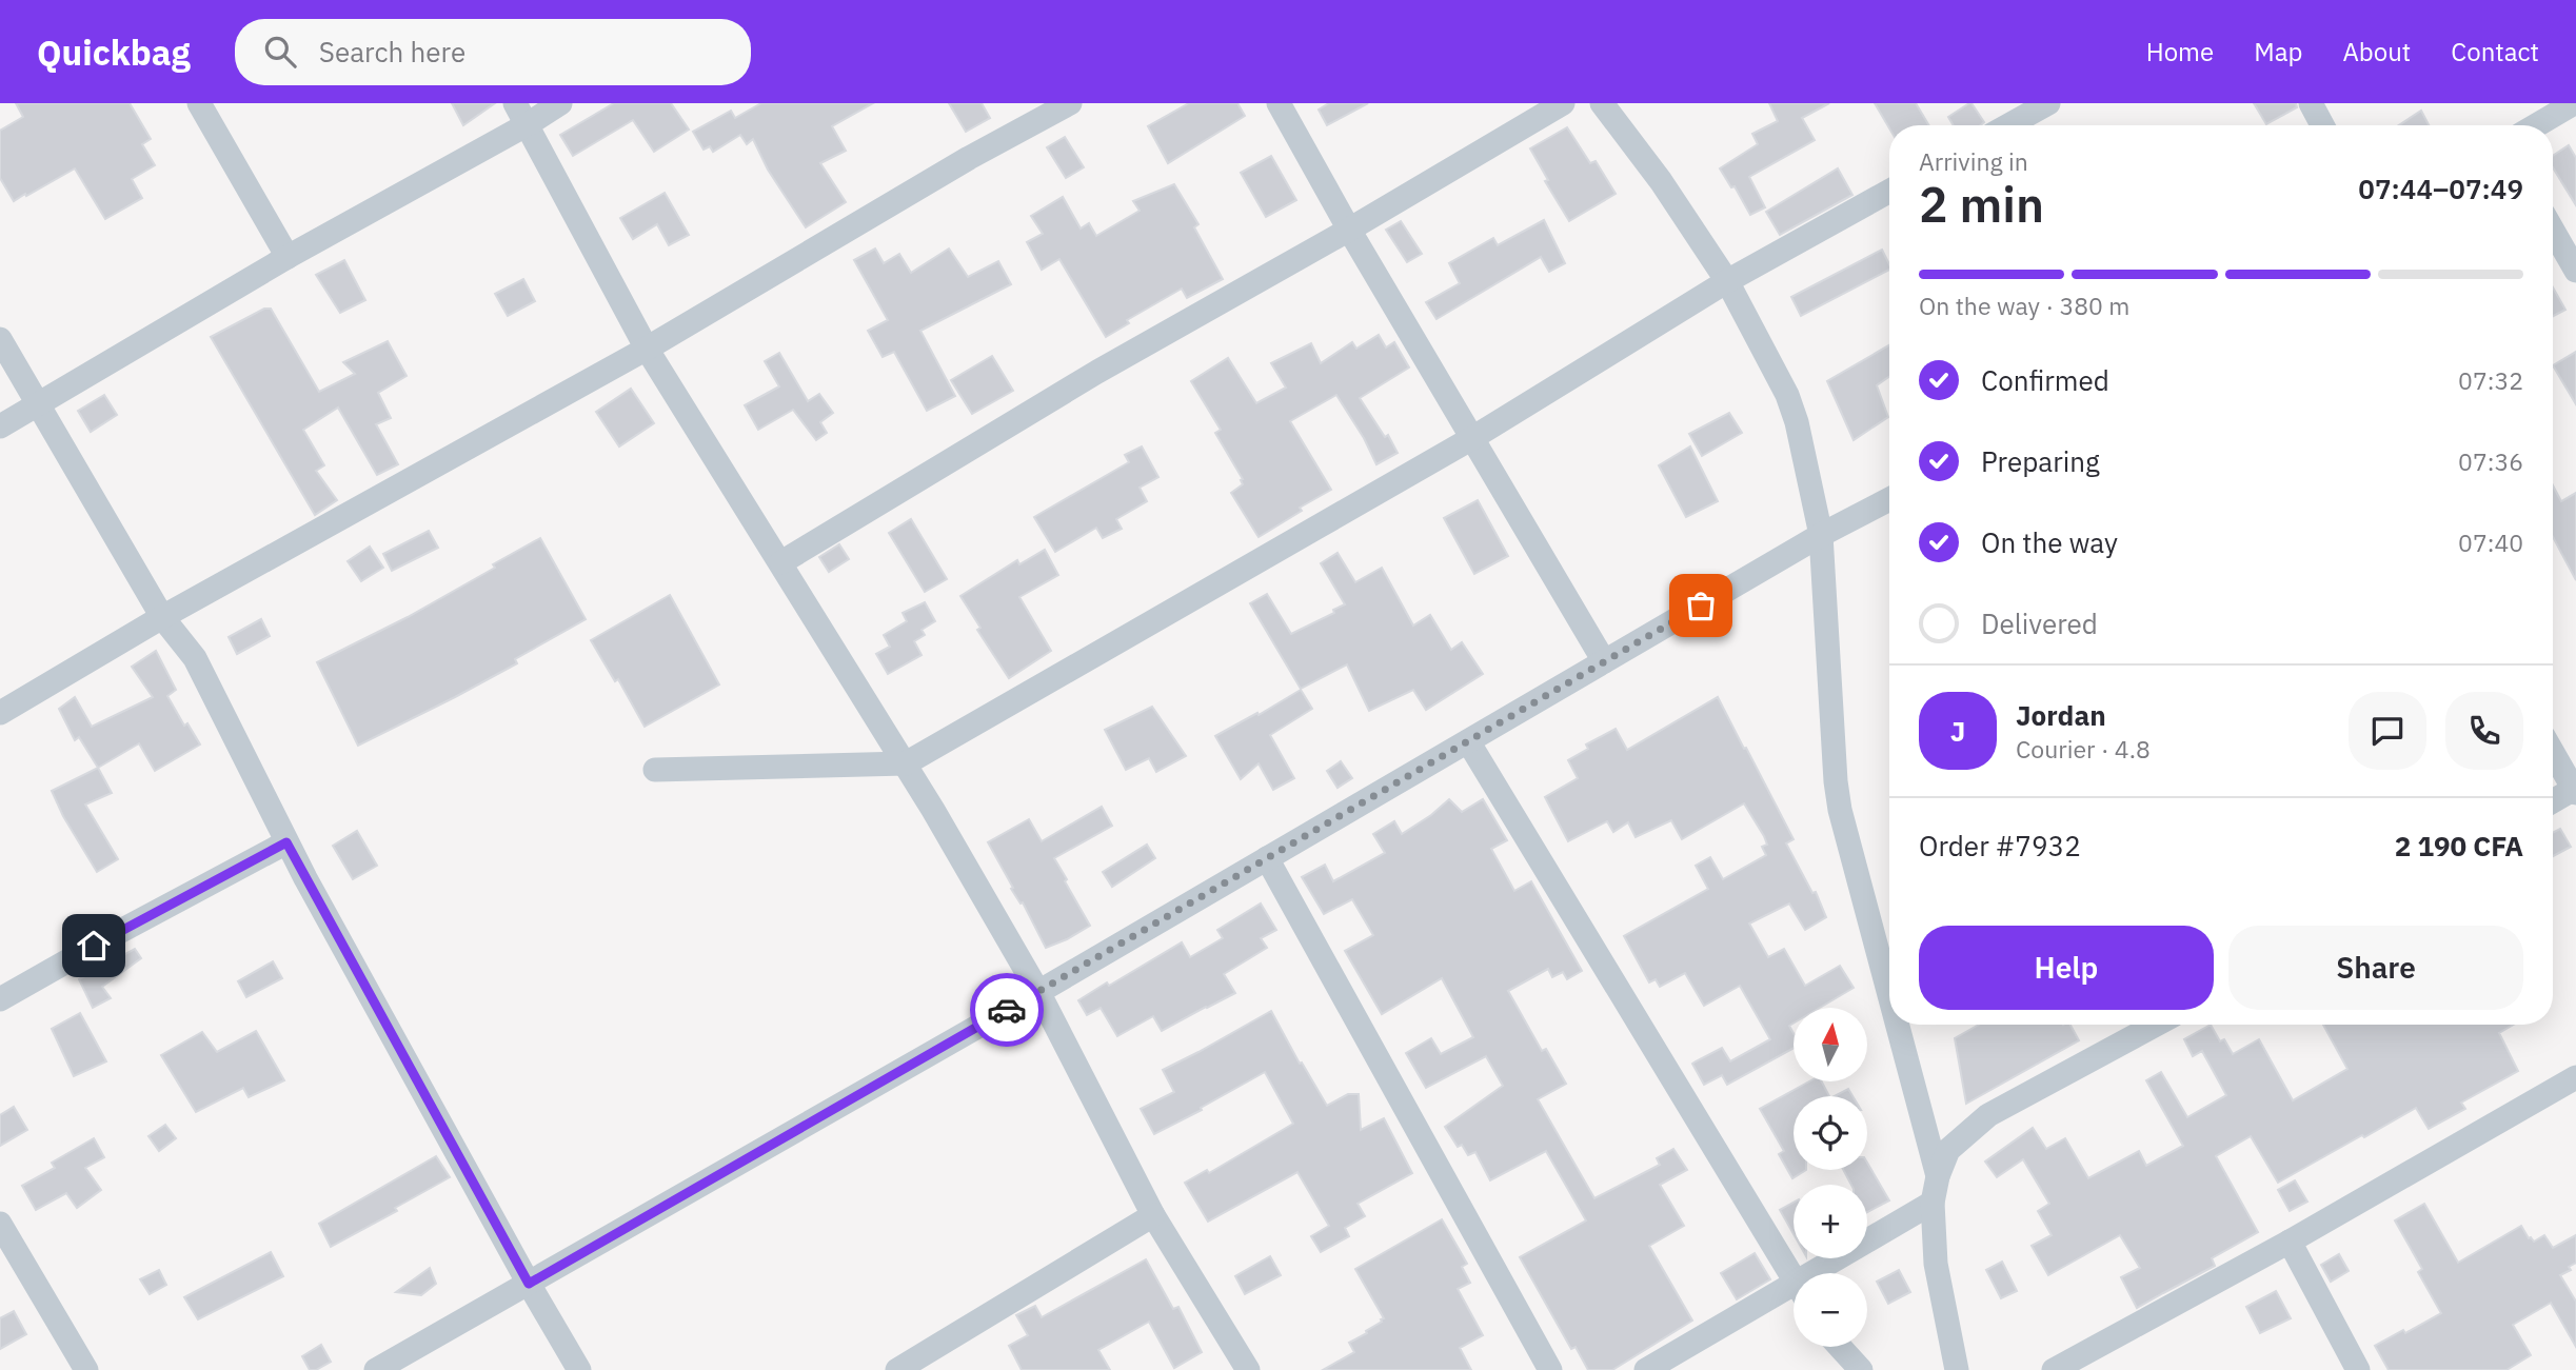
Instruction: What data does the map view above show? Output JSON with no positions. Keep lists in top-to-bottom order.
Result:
{
  "north": "top",
  "page": {
    "header": "Quickbag",
    "search": "Search here",
    "nav": [
      "Home",
      "Map",
      "About",
      "Contact"
    ],
    "heading": ["2 min", "Arriving in", "07:44–07:49"],
    "panel": [
      "Jordan",
      "Courier · 4.8",
      "Order #7932",
      "2 190 CFA"
    ],
    "bar": "On the way · 380 m",
    "list": [
      ["Confirmed", "07:32"],
      ["Preparing", "07:36"],
      ["On the way", "07:40"],
      "Delivered"
    ],
    "round": "J",
    "buttons": ["Help", "Share"],
    "map_buttons": ["+", "−"]
  }
}
